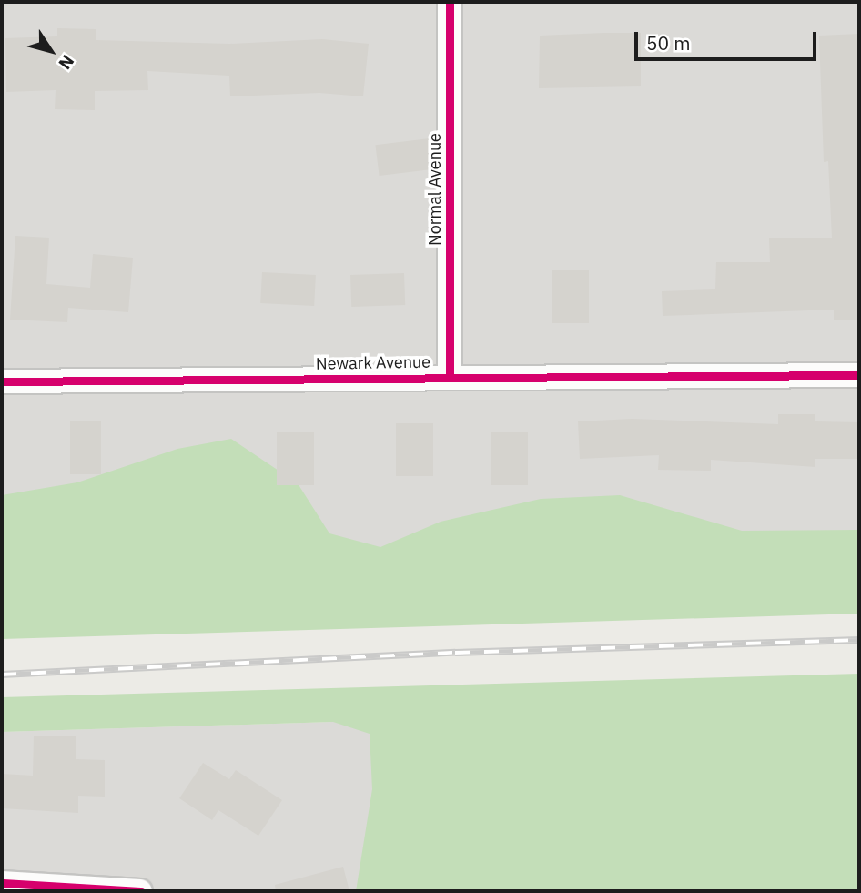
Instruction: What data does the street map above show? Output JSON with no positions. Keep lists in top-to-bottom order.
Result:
{
  "streets": {
    "street": ["Normal Avenue", "Newark Avenue"]
  },
  "crossings": [
    ["Normal Avenue", "Newark Avenue"]
  ],
  "scale_bar": "50 m",
  "north": "bottom right"
}
